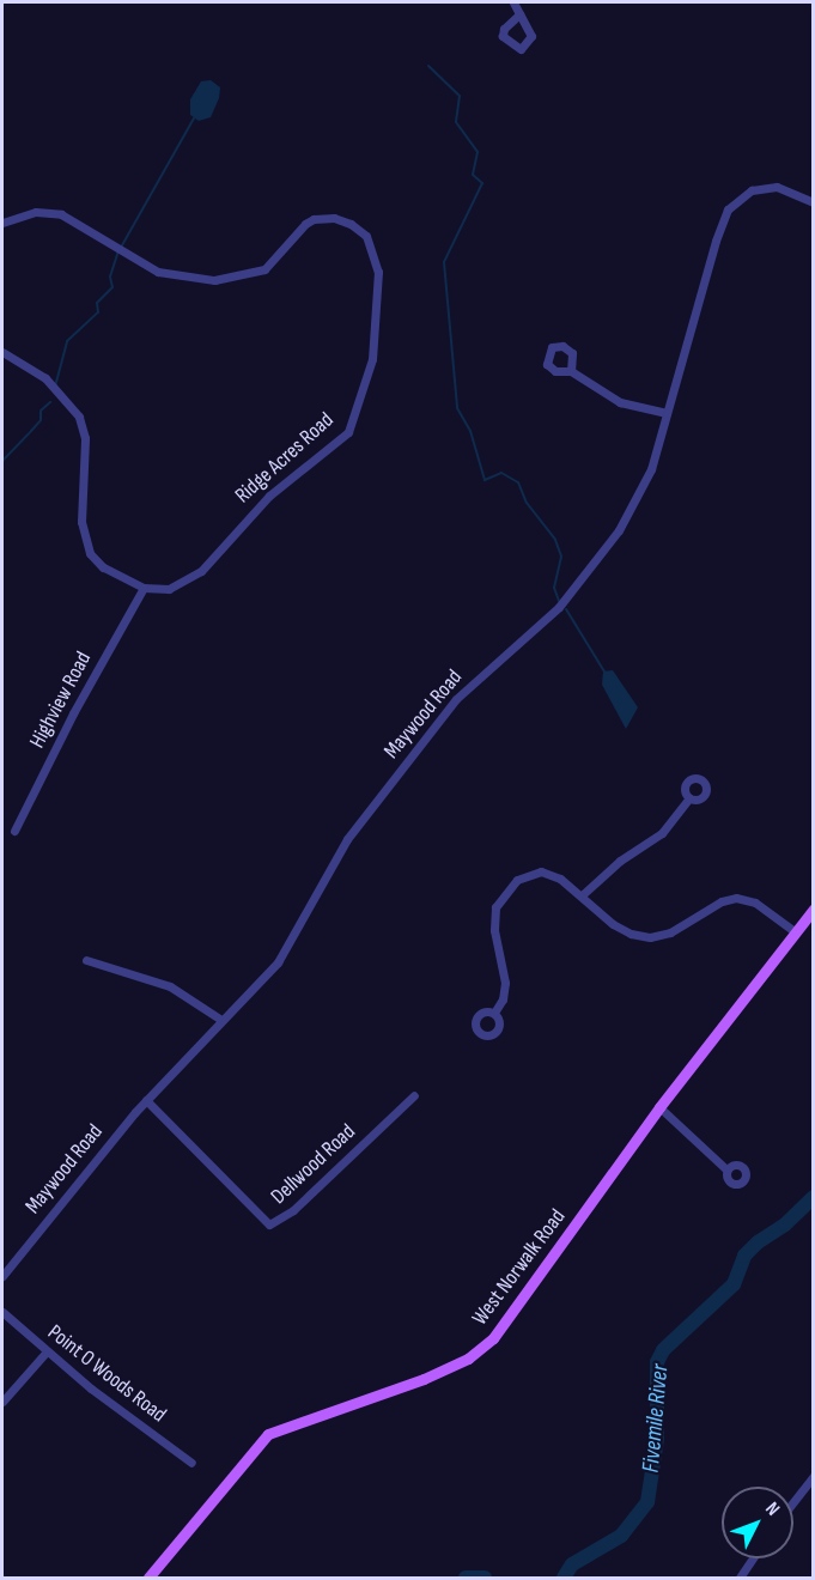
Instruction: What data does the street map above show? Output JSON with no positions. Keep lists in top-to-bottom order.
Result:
{
  "streets": {
    "main road": ["West Norwalk Road"],
    "street": [
      "Ridge Acres Road",
      "Highview Road",
      "Maywood Road",
      "Dellwood Road",
      "Point O Woods Road"
    ]
  },
  "crossings": [
    ["Ridge Acres Road", "Highview Road"],
    ["Maywood Road", "Dellwood Road"]
  ],
  "water": ["Fivemile River"],
  "north": "top right"
}
